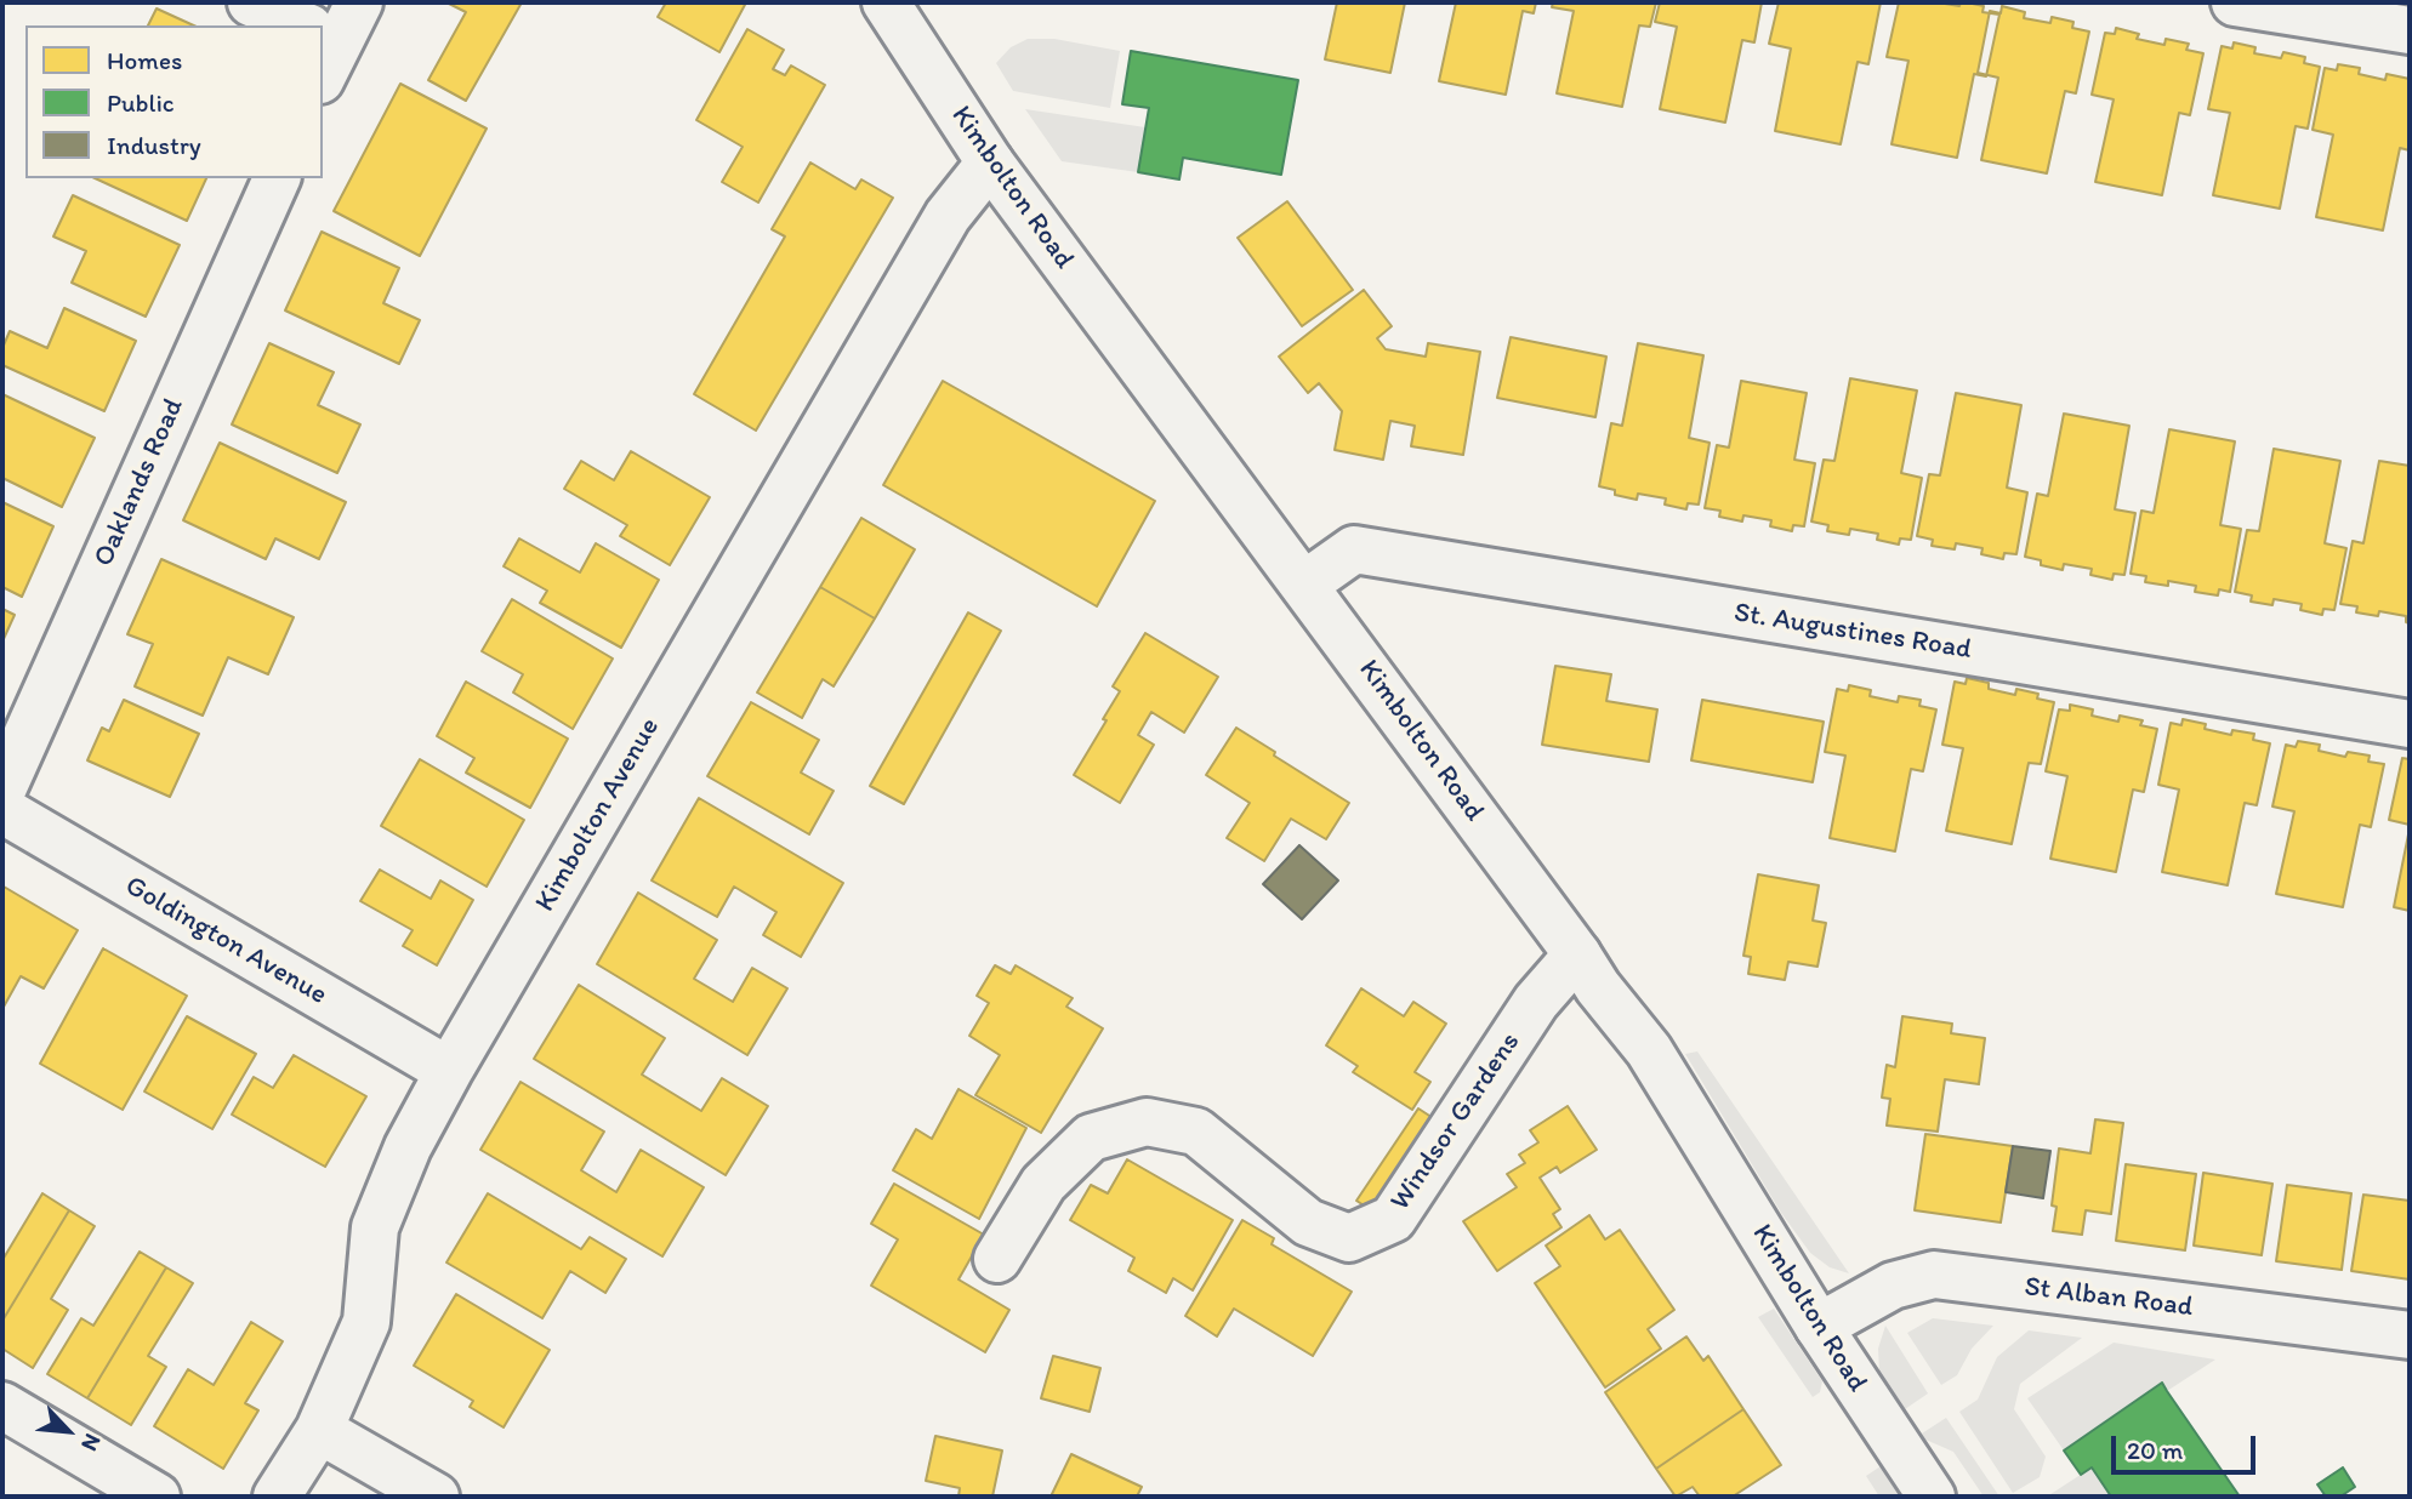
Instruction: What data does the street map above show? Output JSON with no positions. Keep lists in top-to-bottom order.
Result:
{
  "streets": {
    "street": [
      "Kimbolton Road",
      "Oaklands Road",
      "St. Augustines Road",
      "Kimbolton Avenue",
      "Goldington Avenue",
      "Windsor Gardens",
      "St Alban Road"
    ]
  },
  "crossings": [
    ["Kimbolton Road", "St. Augustines Road"],
    ["Kimbolton Road", "Kimbolton Avenue"],
    ["Kimbolton Road", "Windsor Gardens"],
    ["Kimbolton Road", "St Alban Road"],
    ["Kimbolton Avenue", "Goldington Avenue"]
  ],
  "legend": ["Homes", "Public", "Industry"],
  "scale_bar": "20 m",
  "north": "bottom right"
}
